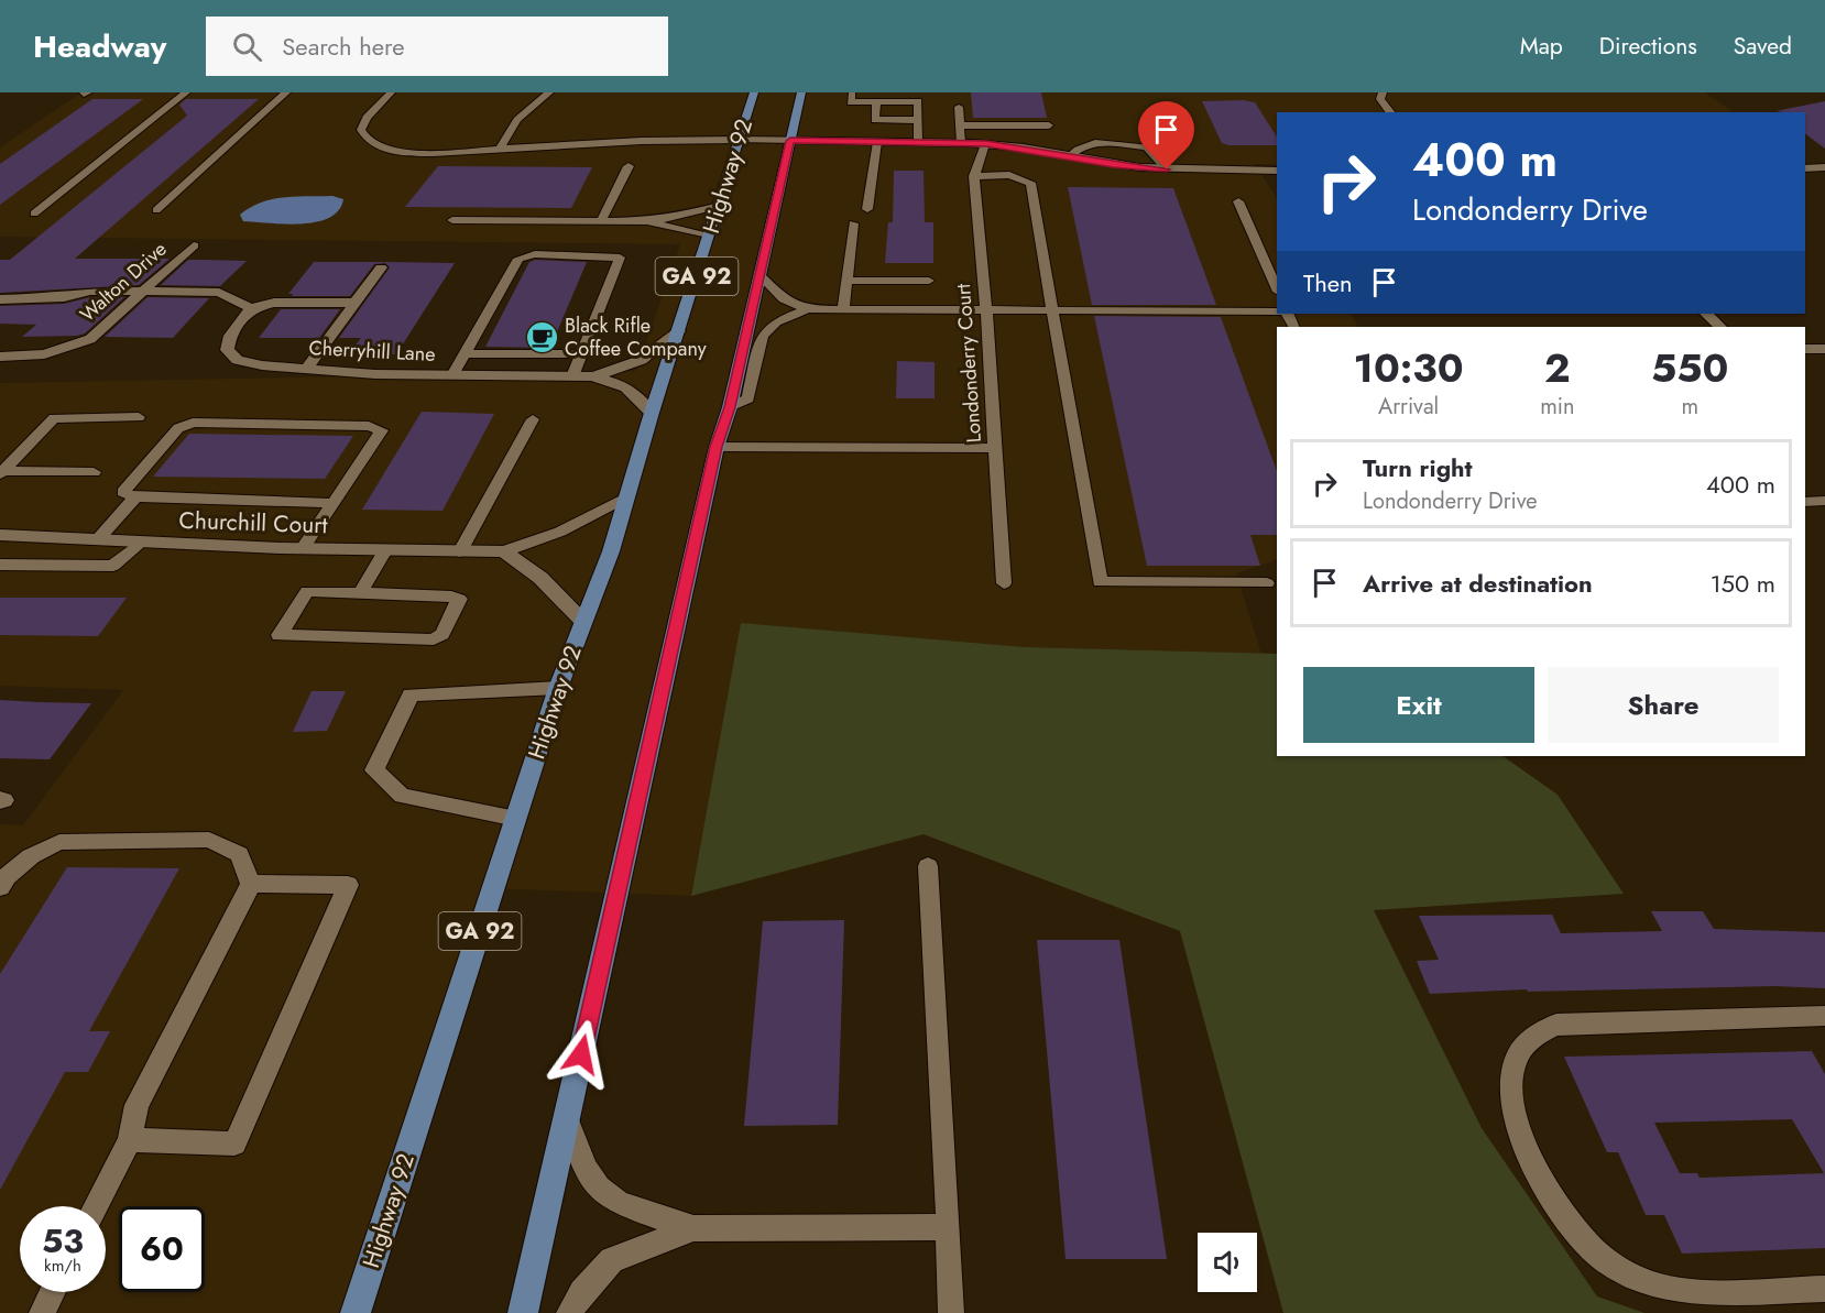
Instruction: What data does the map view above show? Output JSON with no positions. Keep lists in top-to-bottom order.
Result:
{
  "streets": {
    "main road": ["Highway 92", "GA 92"],
    "street": ["Walton Drive", "Cherryhill Lane", "Churchill Court"],
    "lane": ["Londonderry Court"]
  },
  "crossings": [
    ["Highway 92", "Churchill Court"]
  ],
  "places": {
    "cafe": ["Black Rifle Coffee Company"]
  },
  "page": {
    "header": "Headway",
    "search": "Search here",
    "nav": ["Map", "Directions", "Saved"],
    "turn": ["400 m", "Londonderry Drive"],
    "then": "Then",
    "eta": [
      "10:30",
      "Arrival",
      "2",
      "min",
      "550",
      "m"
    ],
    "list": [
      {
        "name": "Turn right",
        "note": "Londonderry Drive",
        "value": "400 m"
      },
      {
        "name": "Arrive at destination",
        "value": "150 m"
      }
    ],
    "buttons": ["Exit", "Share"],
    "speed": "53 km/h",
    "limit": "60"
  }
}
